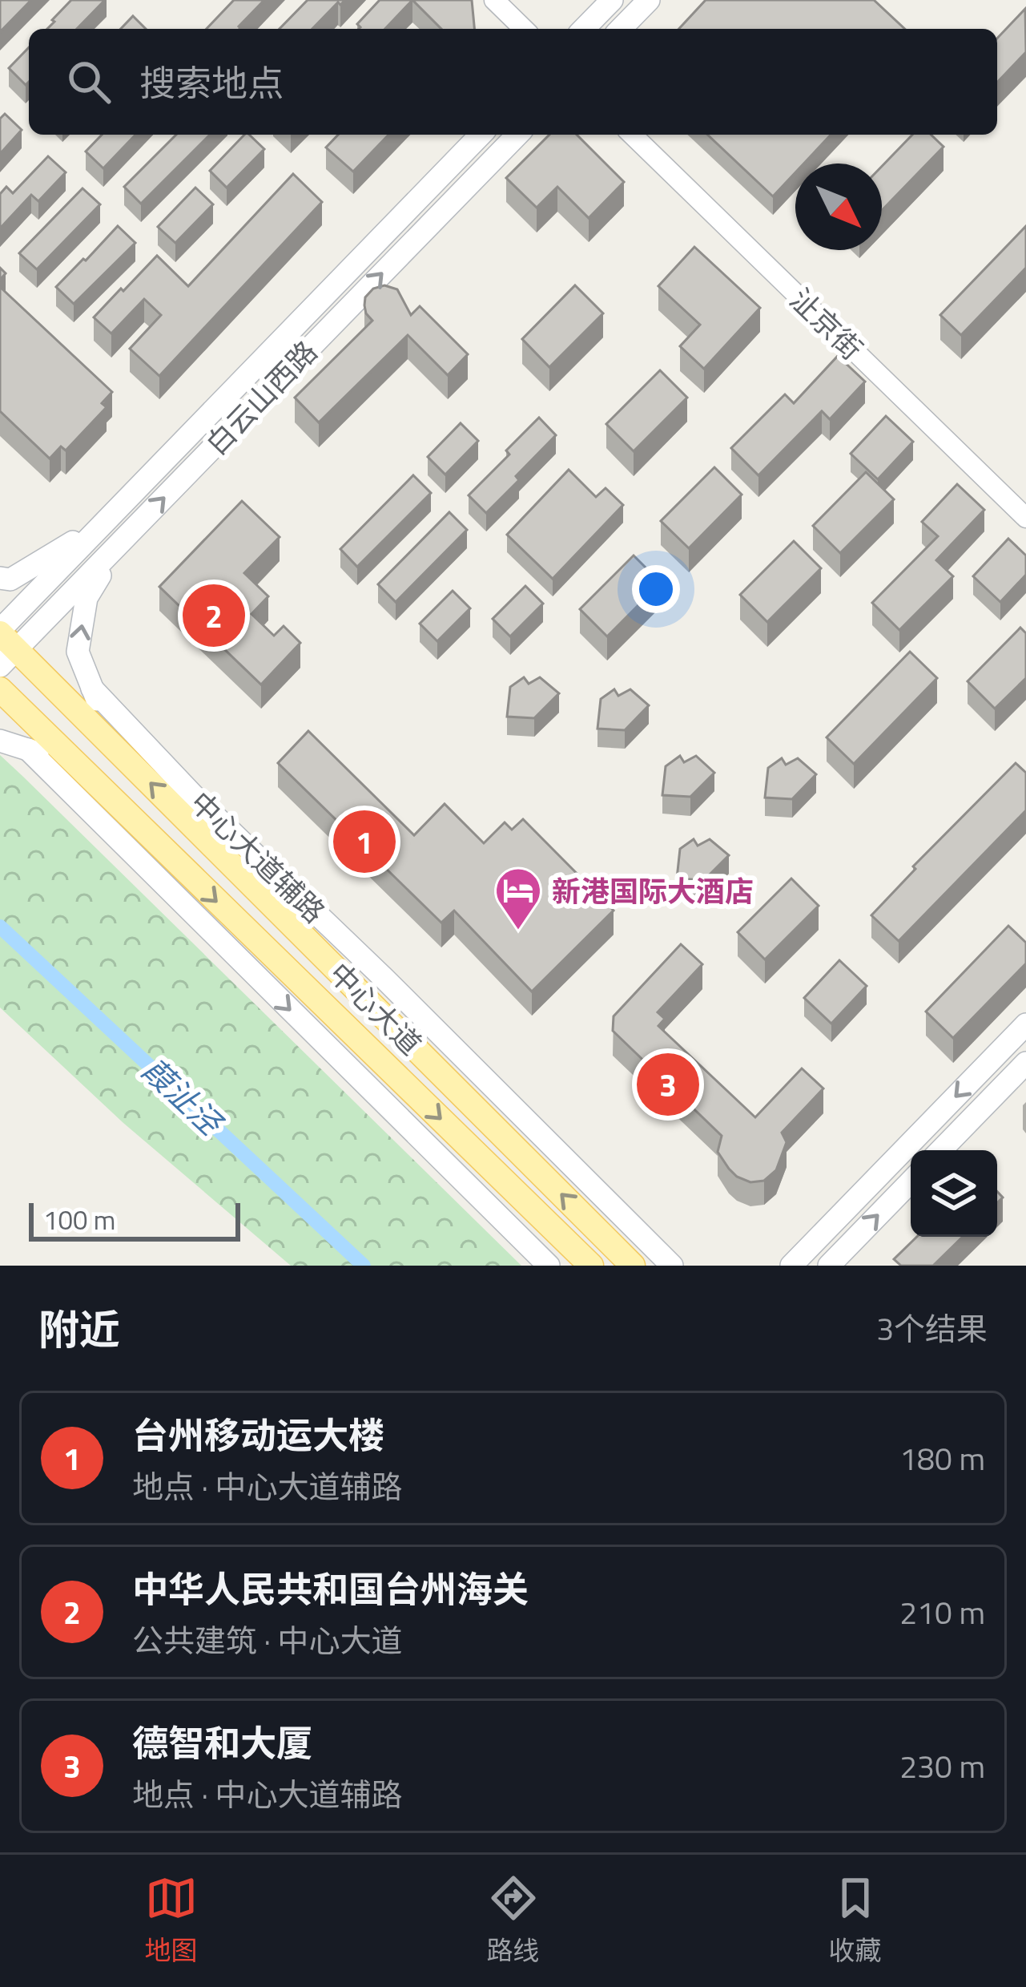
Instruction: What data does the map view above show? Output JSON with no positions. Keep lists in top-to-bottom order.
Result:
{
  "streets": {
    "main road": ["白云山西路", "中心大道辅路", "中心大道"],
    "street": ["沚京街"]
  },
  "crossings": [
    ["白云山西路", "中心大道"],
    ["中心大道辅路", "中心大道"]
  ],
  "water": ["葭沚泾"],
  "places": {
    "hotel": ["新港国际大酒店"]
  },
  "scale_bar": "100 m",
  "north": "bottom right",
  "page": {
    "search": "搜索地点",
    "pins": ["2", "1", "3"],
    "scale": "100 m",
    "heading": ["附近", "3个结果"],
    "list": [
      {
        "mark": "1",
        "name": "台州移动运大楼",
        "note": "地点 · 中心大道辅路",
        "value": "180 m"
      },
      {
        "mark": "2",
        "name": "中华人民共和国台州海关",
        "note": "公共建筑 · 中心大道",
        "value": "210 m"
      },
      {
        "mark": "3",
        "name": "德智和大厦",
        "note": "地点 · 中心大道辅路",
        "value": "230 m"
      }
    ],
    "nav": ["地图", "路线", "收藏"]
  }
}
